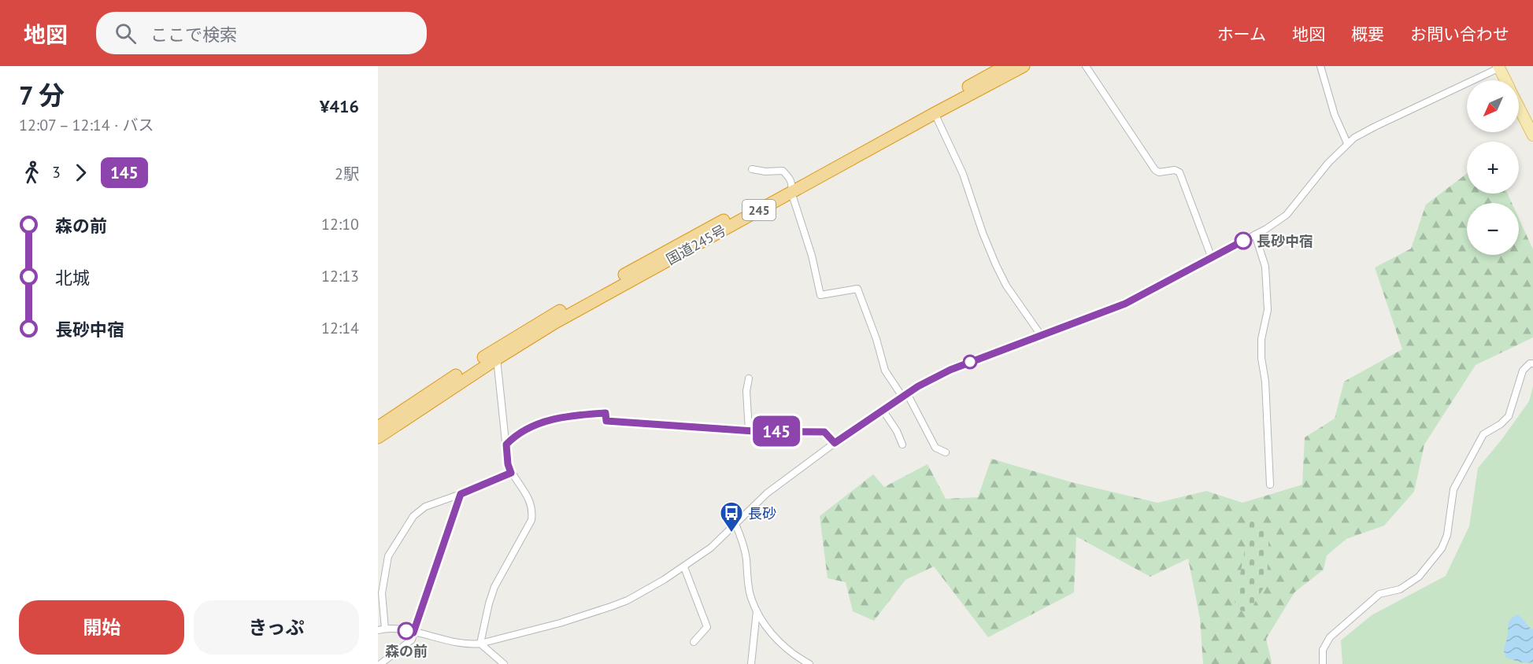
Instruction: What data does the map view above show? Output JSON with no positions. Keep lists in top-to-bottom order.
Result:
{
  "streets": {
    "highway": ["245", "国道245号"]
  },
  "places": {
    "other": ["長砂中宿", "森の前"],
    "bus stop": ["長砂"]
  },
  "lines": ["bus line 145"],
  "north": "bottom left",
  "page": {
    "header": "地図",
    "search": "ここで検索",
    "nav": [
      "ホーム",
      "地図",
      "概要",
      "お問い合わせ"
    ],
    "heading": ["7 分", "12:07 – 12:14 · バス", "¥416"],
    "on_map": "145",
    "map_buttons": ["+", "−"],
    "legs": ["3", "145", "2駅"],
    "list": [
      {
        "name": "森の前",
        "value": "12:10"
      },
      {
        "name": "北城",
        "value": "12:13"
      },
      {
        "name": "長砂中宿",
        "value": "12:14"
      }
    ],
    "buttons": ["開始", "きっぷ"]
  }
}
